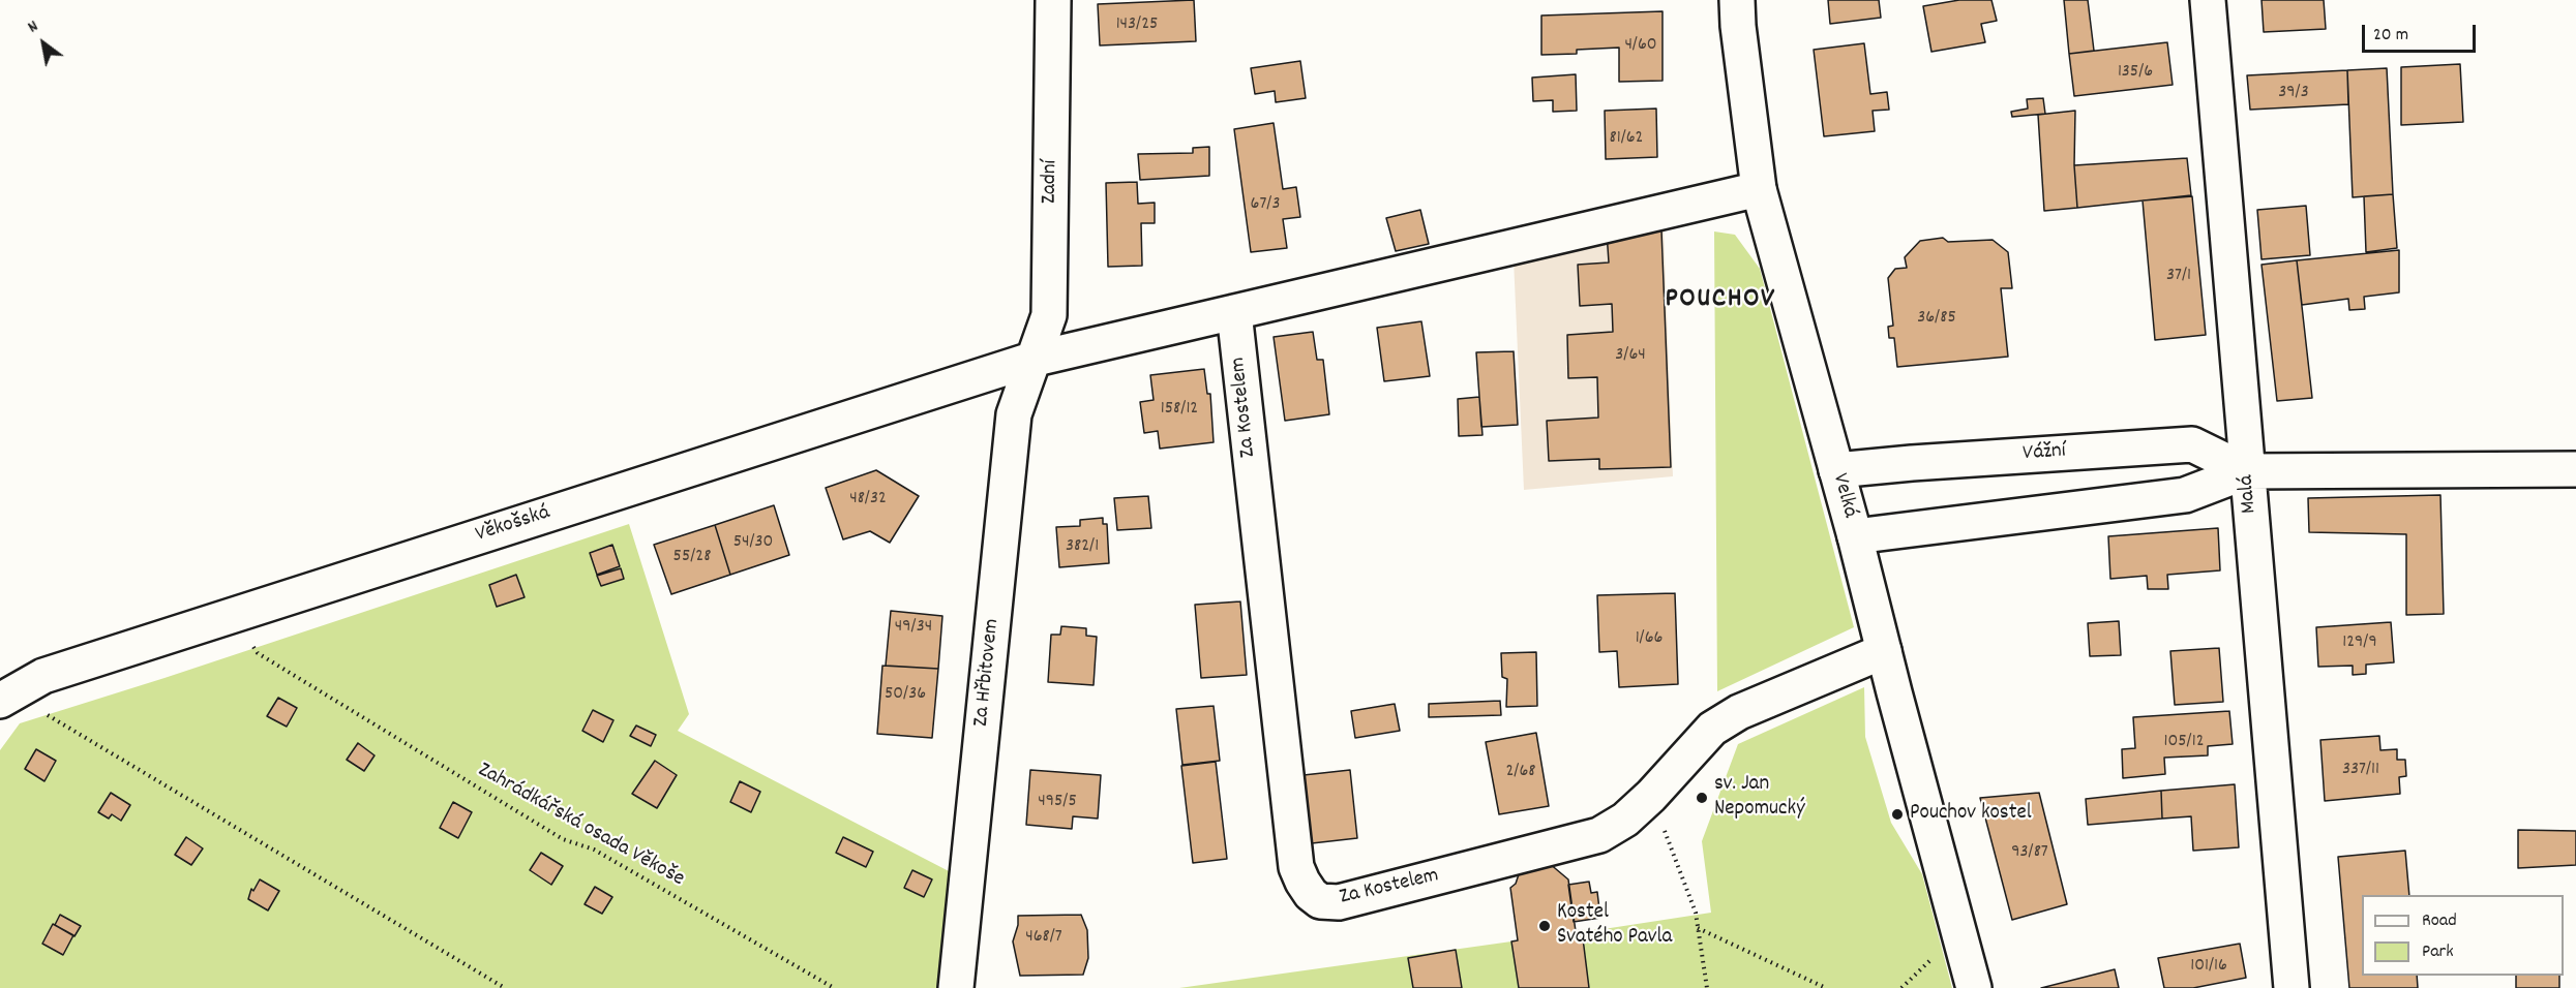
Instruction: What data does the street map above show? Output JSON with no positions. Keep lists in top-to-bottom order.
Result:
{
  "streets": {
    "street": [
      "Zadní",
      "Za Kostelem",
      "Vážní",
      "Malá",
      "Velká",
      "Věkošská",
      "Za Hřbitovem"
    ],
    "path": ["Zahrádkářská osada Věkoše"]
  },
  "crossings": [
    ["Zadní", "Věkošská"],
    ["Zadní", "Za Hřbitovem"],
    ["Za Kostelem", "Velká"],
    ["Vážní", "Malá"],
    ["Vážní", "Velká"],
    ["Věkošská", "Za Hřbitovem"],
    ["Věkošská", "Zahrádkářská osada Věkoše"]
  ],
  "districts": ["POUCHOV"],
  "places": ["sv. Jan Nepomucký", "Pouchov kostel", "Kostel Svatého Pavla"],
  "house_numbers": [
    "143/25",
    "4/60",
    "135/6",
    "39/3",
    "81/62",
    "67/3",
    "37/1",
    "36/85",
    "3/64",
    "158/12",
    "48/32",
    "54/30",
    "382/1",
    "55/28",
    "49/34",
    "1/66",
    "129/9",
    "50/36",
    "105/12",
    "337/11",
    "2/68",
    "495/5",
    "93/87",
    "468/7",
    "101/16"
  ],
  "legend": ["Road", "Park"],
  "scale_bar": "20 m",
  "north": "top left"
}
